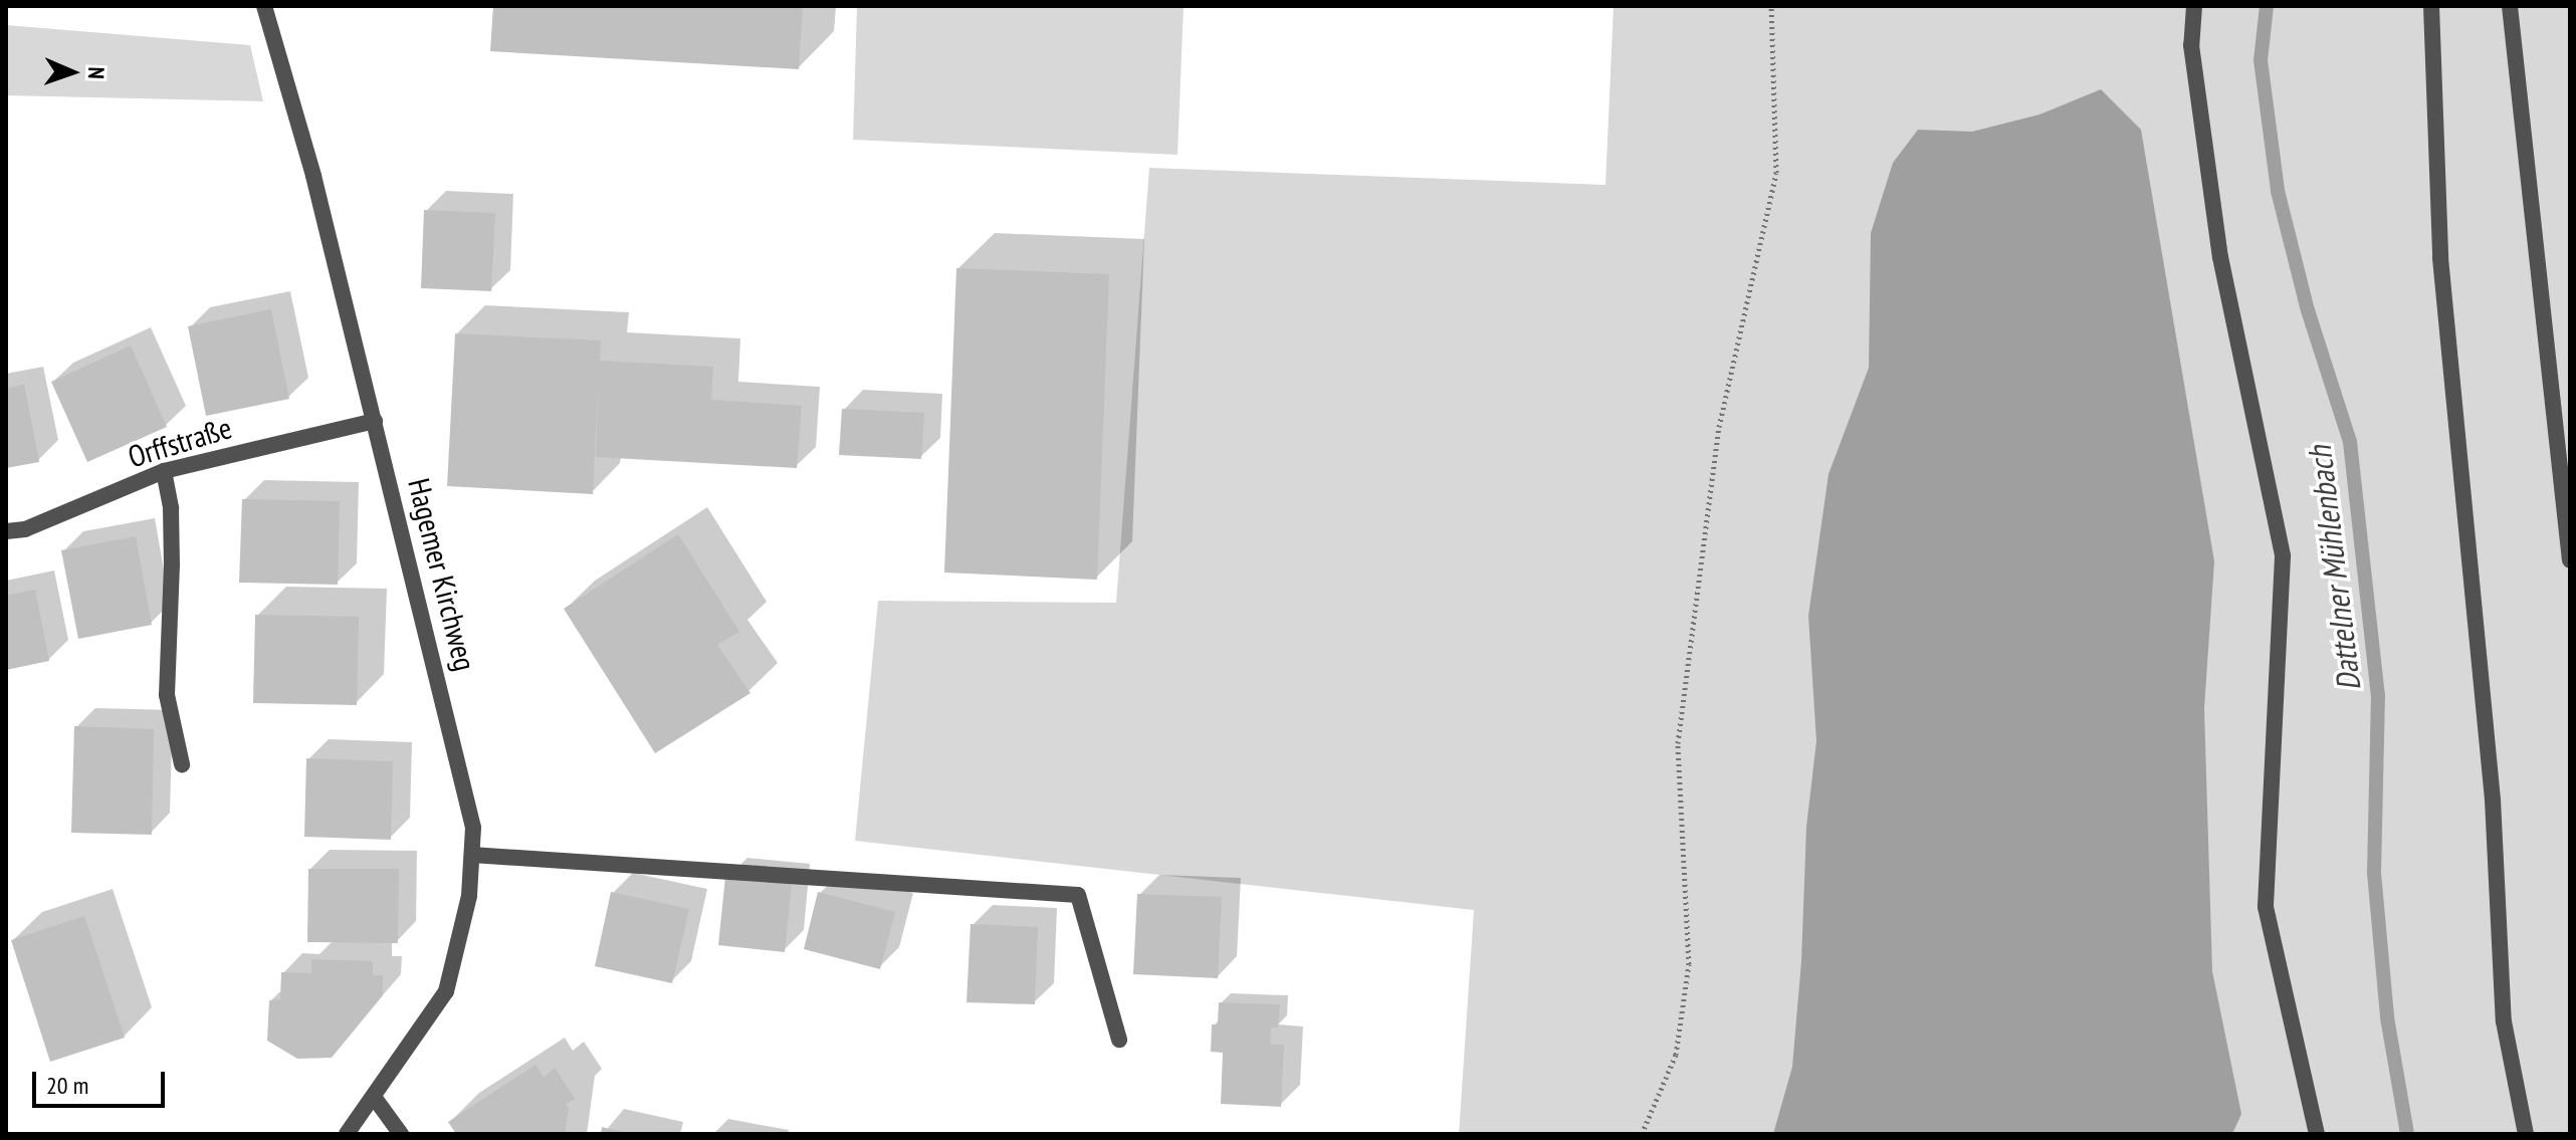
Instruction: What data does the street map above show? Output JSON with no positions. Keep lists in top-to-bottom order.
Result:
{
  "streets": {
    "street": ["Orffstraße", "Hagemer Kirchweg"]
  },
  "crossings": [
    ["Orffstraße", "Hagemer Kirchweg"]
  ],
  "water": ["Dattelner Mühlenbach"],
  "scale_bar": "20 m",
  "north": "right"
}
